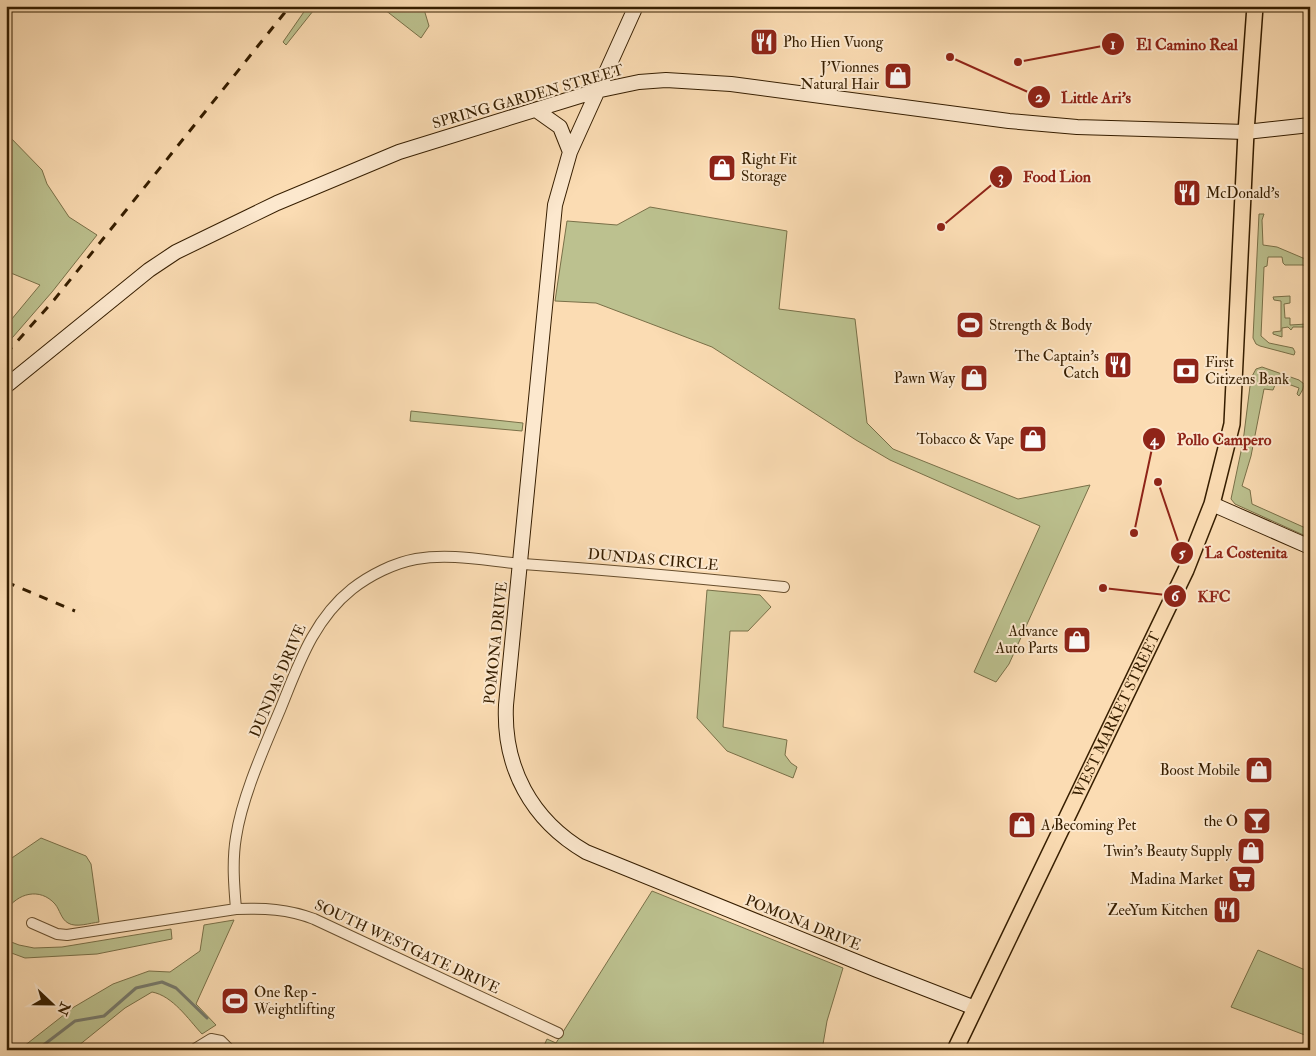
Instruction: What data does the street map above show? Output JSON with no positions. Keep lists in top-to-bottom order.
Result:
{
  "streets": {
    "main road": ["SPRING GARDEN STREET", "POMONA DRIVE", "WEST MARKET STREET"],
    "street": ["DUNDAS CIRCLE", "DUNDAS DRIVE", "SOUTH WESTGATE DRIVE"]
  },
  "crossings": [
    ["SPRING GARDEN STREET", "POMONA DRIVE"],
    ["SPRING GARDEN STREET", "WEST MARKET STREET"],
    ["DUNDAS CIRCLE", "POMONA DRIVE"],
    ["DUNDAS CIRCLE", "DUNDAS DRIVE"],
    ["POMONA DRIVE", "DUNDAS DRIVE"],
    ["POMONA DRIVE", "WEST MARKET STREET"],
    ["DUNDAS DRIVE", "SOUTH WESTGATE DRIVE"]
  ],
  "places": {
    "restaurant": [
      "Pho Hien Vuong",
      "McDonald's",
      "The Captain's Catch",
      "ZeeYum Kitchen"
    ],
    "other": [
      "Little Ari's",
      "El Camino Real",
      "Food Lion",
      "La Costenita",
      "Pollo Campero",
      "KFC"
    ],
    "shop": [
      "J'Vionnes Natural Hair",
      "Right Fit Storage",
      "Pawn Way",
      "Tobacco & Vape",
      "Advance Auto Parts",
      "Boost Mobile",
      "A Becoming Pet",
      "Twin's Beauty Supply"
    ],
    "sports": ["Strength & Body", "One Rep - Weightlifting"],
    "bank": ["First Citizens Bank"],
    "bar": ["the O"],
    "supermarket": ["Madina Market"]
  },
  "north": "right"
}
